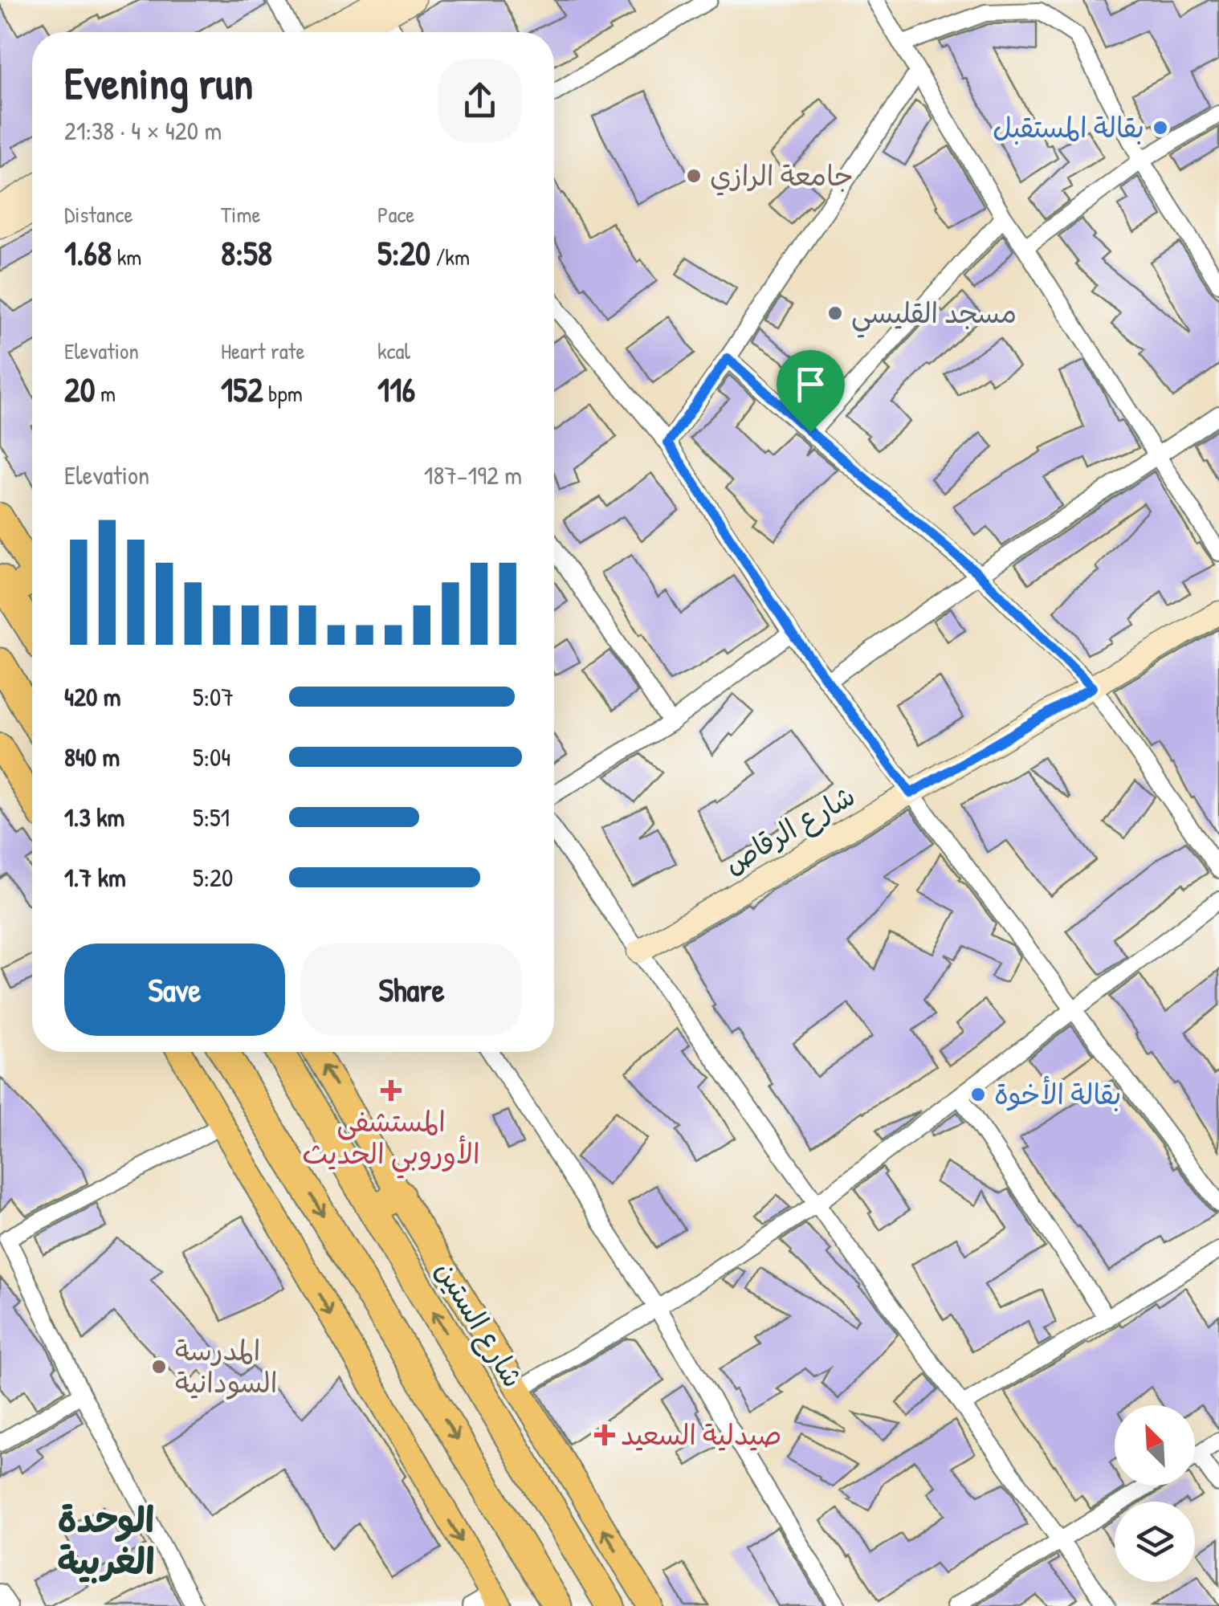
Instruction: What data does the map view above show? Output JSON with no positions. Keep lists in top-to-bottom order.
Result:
{
  "streets": {
    "highway": ["شارع الستين"],
    "street": ["شارع الرقاص"]
  },
  "districts": ["الوحدة الغربية"],
  "places": {
    "other": [
      "بقالة المستقبل",
      "جامعة الرازي",
      "مسجد القليسي",
      "بقالة الأخوة",
      "المدرسة السودانية"
    ],
    "health": ["المستشفى الأوروبي الحديث", "صيدلية السعيد"]
  },
  "north": "top left",
  "page": {
    "heading": ["Evening run", "21:38 · 4 × 420 m"],
    "stats": [
      ["Distance", "1.68 km"],
      ["Time", "8:58"],
      ["Pace", "5:20 /km"],
      ["Elevation", "20 m"],
      ["Heart rate", "152 bpm"],
      ["kcal", "116"]
    ],
    "chart": ["Elevation", "187–192 m"],
    "list": [
      {
        "name": "420 m",
        "note": "5:07"
      },
      {
        "name": "840 m",
        "note": "5:04"
      },
      {
        "name": "1.3 km",
        "note": "5:51"
      },
      {
        "name": "1.7 km",
        "note": "5:20"
      }
    ],
    "buttons": ["Save", "Share"]
  }
}
